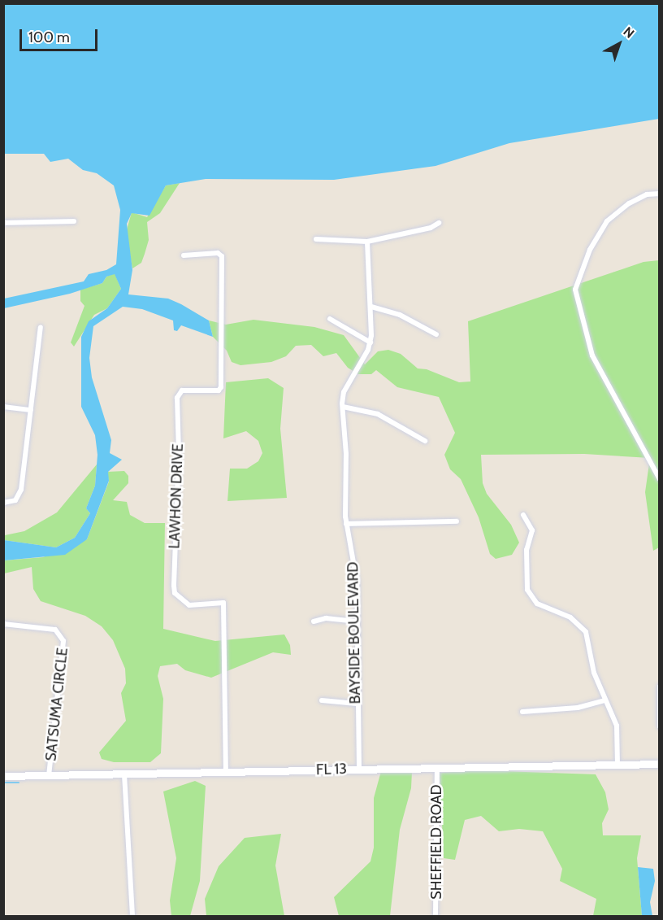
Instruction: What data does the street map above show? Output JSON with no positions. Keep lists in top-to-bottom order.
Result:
{
  "streets": {
    "main road": ["FL 13"],
    "street": [
      "LAWHON DRIVE",
      "BAYSIDE BOULEVARD",
      "SATSUMA CIRCLE",
      "SHEFFIELD ROAD"
    ]
  },
  "crossings": [
    ["LAWHON DRIVE", "FL 13"],
    ["BAYSIDE BOULEVARD", "FL 13"],
    ["SATSUMA CIRCLE", "FL 13"],
    ["FL 13", "SHEFFIELD ROAD"]
  ],
  "scale_bar": "100 m",
  "north": "top right"
}
